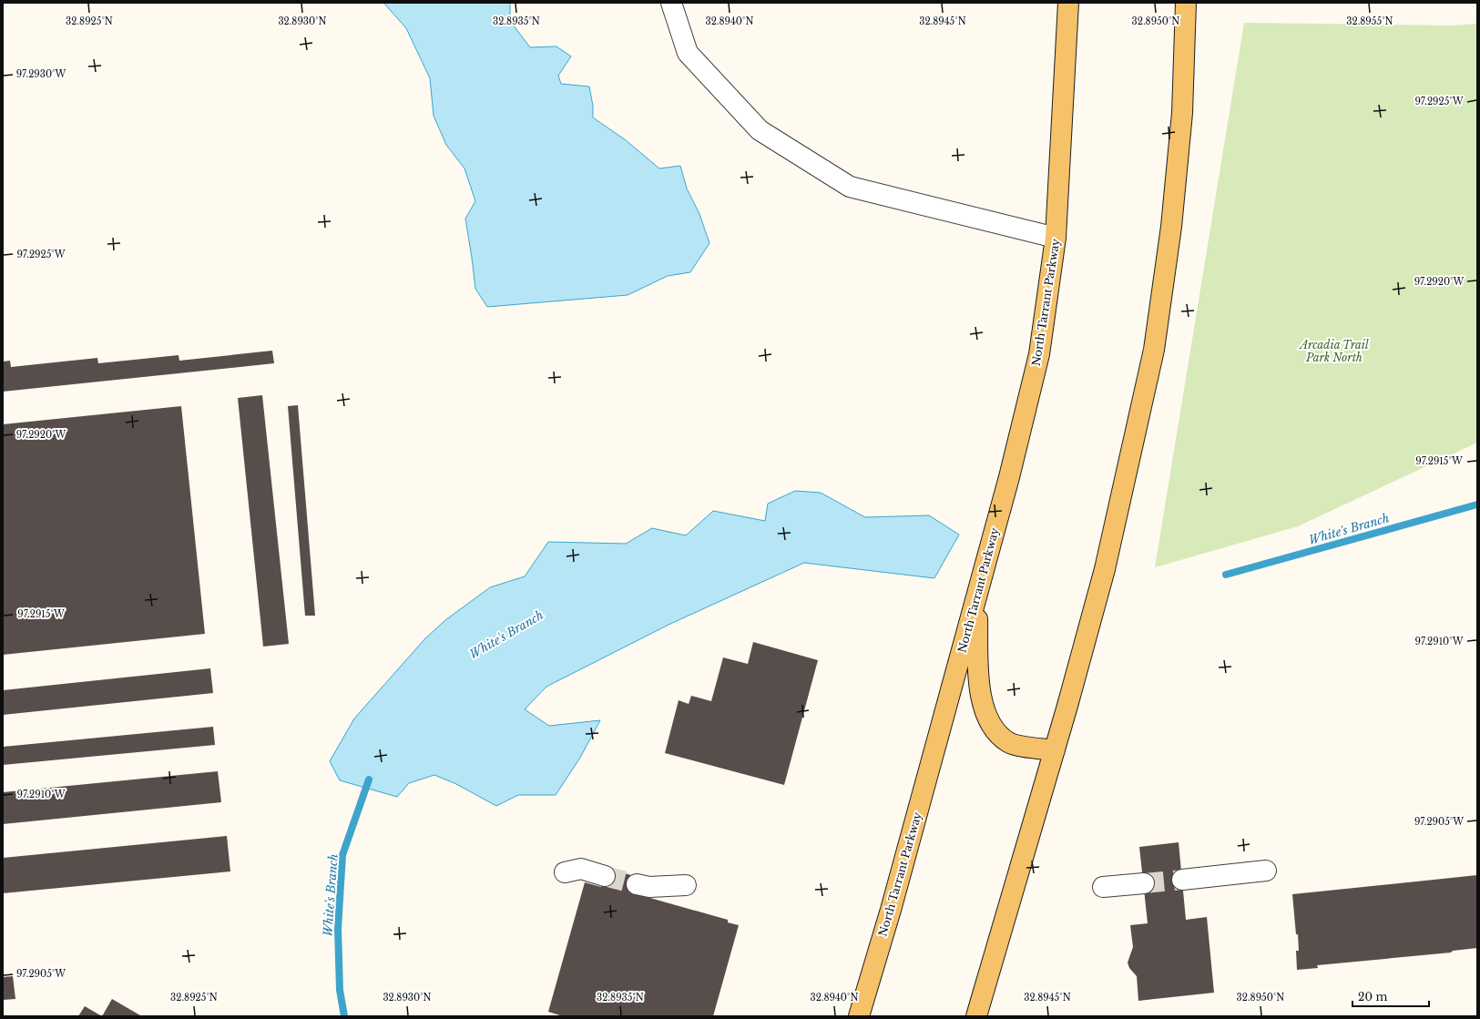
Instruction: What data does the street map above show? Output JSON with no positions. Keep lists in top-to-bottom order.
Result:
{
  "streets": {
    "main road": ["North Tarrant Parkway"]
  },
  "water": ["White's Branch"],
  "parks": ["Arcadia Trail Park North"],
  "scale_bar": "20 m",
  "coordinates": [
    "32.8925°N",
    "32.8930°N",
    "32.8935°N",
    "32.8940°N",
    "32.8945°N",
    "32.8950°N",
    "32.8955°N",
    "97.2930°W",
    "97.2925°W",
    "97.2920°W",
    "97.2915°W",
    "97.2910°W",
    "97.2905°W"
  ]
}
